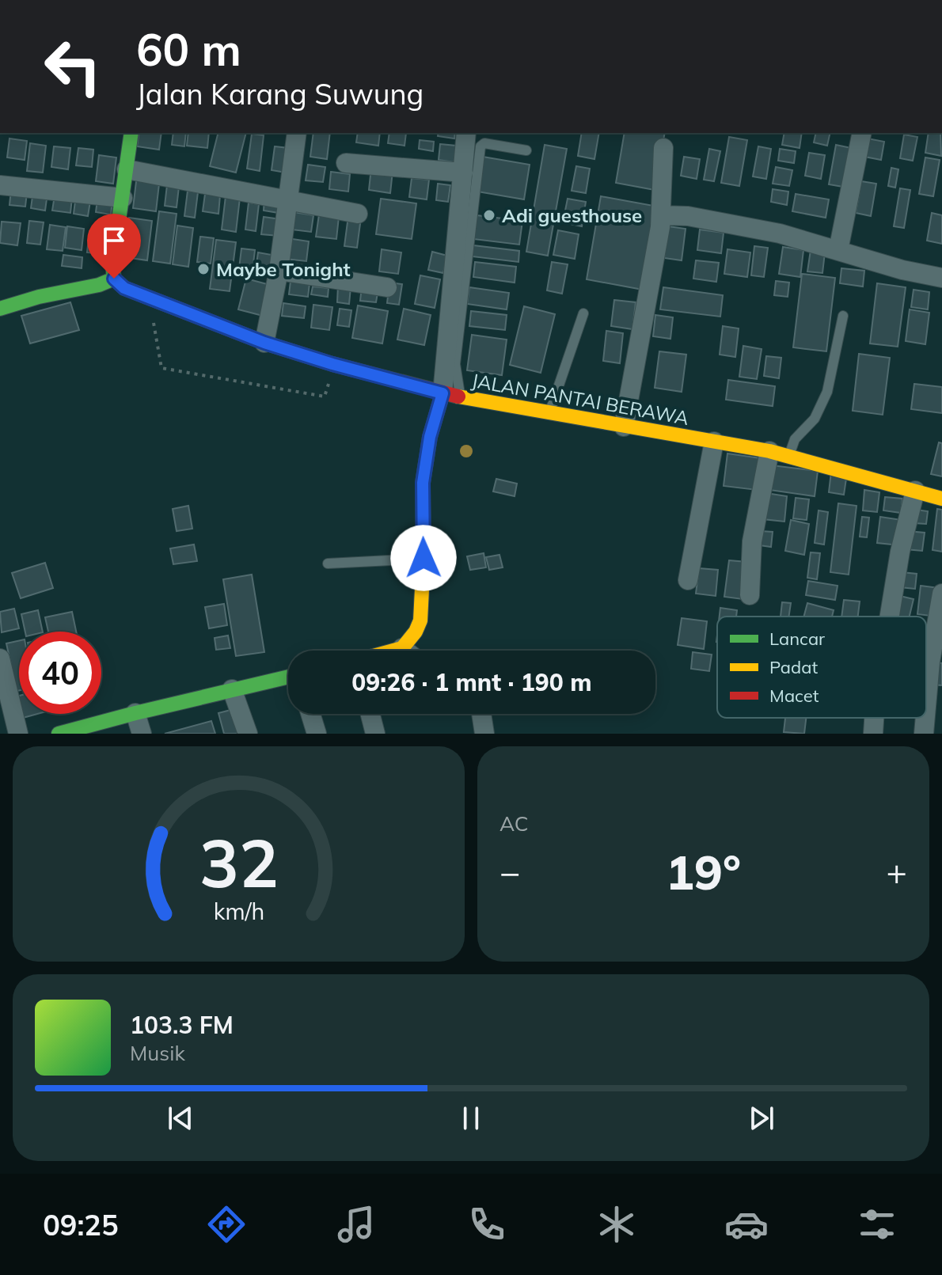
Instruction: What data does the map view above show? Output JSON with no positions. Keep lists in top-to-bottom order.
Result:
{
  "streets": {
    "street": ["JALAN PANTAI BERAWA"]
  },
  "places": ["Adi guesthouse", "Maybe Tonight"],
  "legend": ["Lancar", "Padat", "Macet"],
  "page": {
    "turn": ["60 m", "Jalan Karang Suwung"],
    "limit": "40",
    "trip": "09:26 · 1 mnt · 190 m",
    "tile": "AC",
    "heat": ["−", "19°", "+"],
    "song": ["103.3 FM", "Musik"],
    "tabs": "09:25",
    "gauge": ["32", "km/h"]
  }
}
